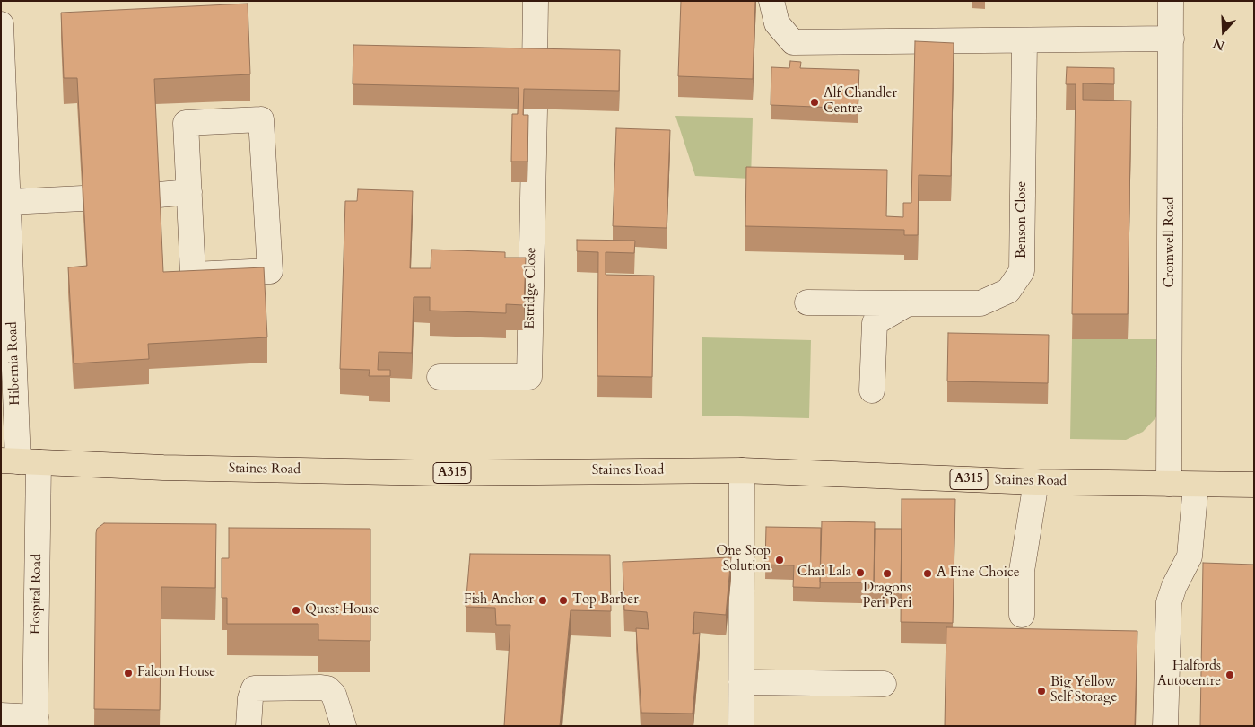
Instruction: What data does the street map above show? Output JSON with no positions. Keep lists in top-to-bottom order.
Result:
{
  "streets": {
    "main road": ["Staines Road", "A315"],
    "street": [
      "Benson Close",
      "Cromwell Road",
      "Estridge Close",
      "Hibernia Road",
      "Hospital Road"
    ]
  },
  "crossings": [
    ["Cromwell Road", "Staines Road"],
    ["Hibernia Road", "Staines Road"],
    ["Hibernia Road", "Hospital Road"],
    ["Staines Road", "Hospital Road"]
  ],
  "places": [
    "Alf Chandler Centre",
    "One Stop Solution",
    "Chai Lala",
    "Dragons Peri Peri",
    "A Fine Choice",
    "Fish Anchor",
    "Top Barber",
    "Quest House",
    "Falcon House",
    "Halfords Autocentre",
    "Big Yellow Self Storage"
  ],
  "north": "bottom"
}
